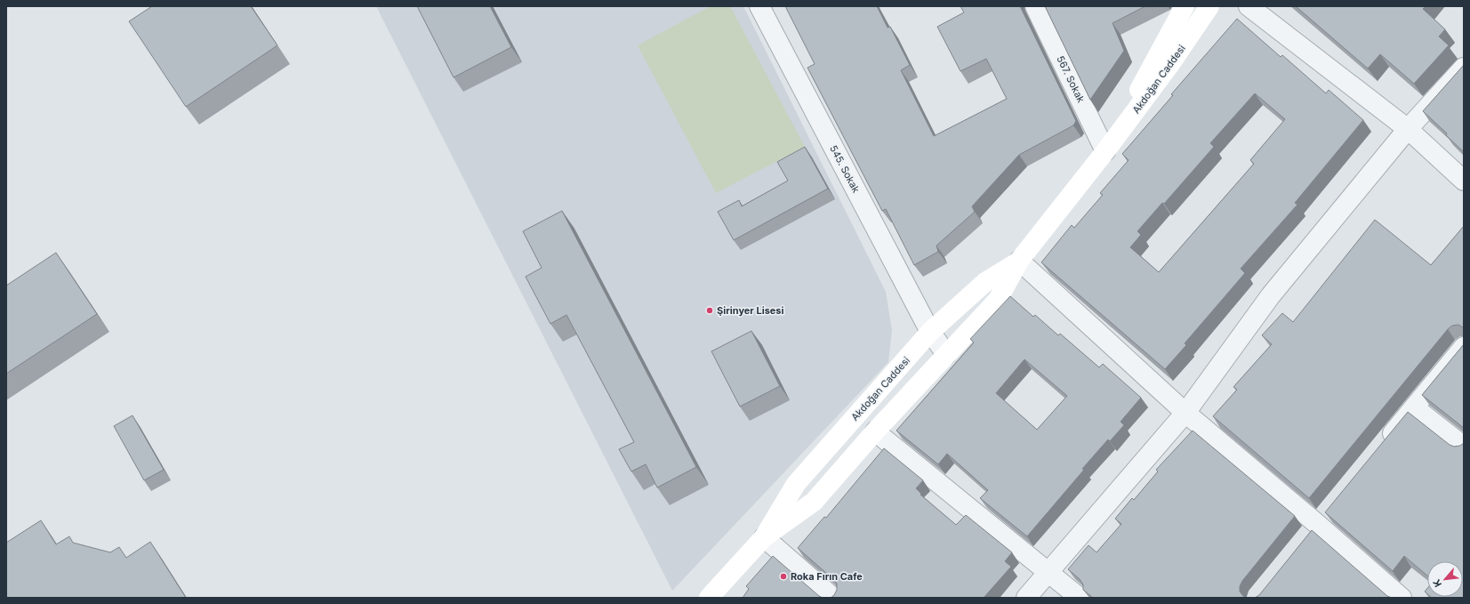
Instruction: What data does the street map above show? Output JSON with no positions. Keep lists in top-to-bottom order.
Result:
{
  "streets": {
    "main road": ["Akdoğan Caddesi"],
    "street": ["567. Sokak", "545. Sokak"]
  },
  "crossings": [
    ["567. Sokak", "Akdoğan Caddesi"],
    ["Akdoğan Caddesi", "545. Sokak"]
  ],
  "places": ["Şirinyer Lisesi", "Roka Fırın Cafe"],
  "north": "bottom left"
}
